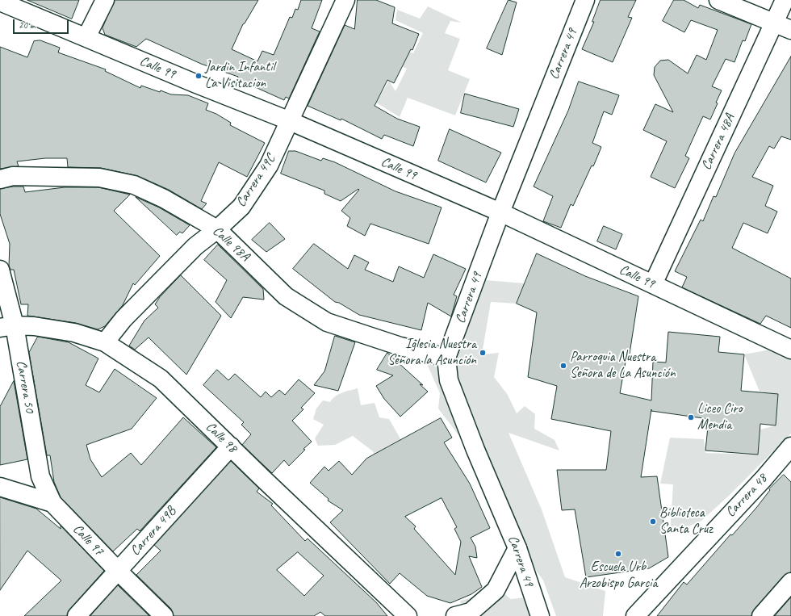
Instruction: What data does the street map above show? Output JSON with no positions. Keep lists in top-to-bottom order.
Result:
{
  "streets": {
    "street": [
      "Carrera 49",
      "Calle 99",
      "Carrera 48A",
      "Carrera 49C",
      "Calle 98A",
      "Carrera 50",
      "Calle 98",
      "Carrera 48",
      "Carrera 49B",
      "Calle 97"
    ]
  },
  "crossings": [
    ["Carrera 49", "Calle 99"],
    ["Carrera 49", "Calle 98A"],
    ["Calle 99", "Carrera 48A"],
    ["Calle 99", "Carrera 49C"],
    ["Carrera 49C", "Calle 98A"],
    ["Carrera 49C", "Calle 98"],
    ["Carrera 50", "Calle 98"],
    ["Carrera 50", "Calle 97"],
    ["Calle 98", "Carrera 49B"],
    ["Carrera 49B", "Calle 97"]
  ],
  "places": [
    "Jardin Infantil La Visitacion",
    "Iglesia Nuestra Señora la Asunción",
    "Parroquia Nuestra Señora de La Asunción",
    "Liceo Ciro Mendia",
    "Biblioteca Santa Cruz",
    "Escuela Urb Arzobispo Garcia"
  ],
  "scale_bar": "20 m"
}
